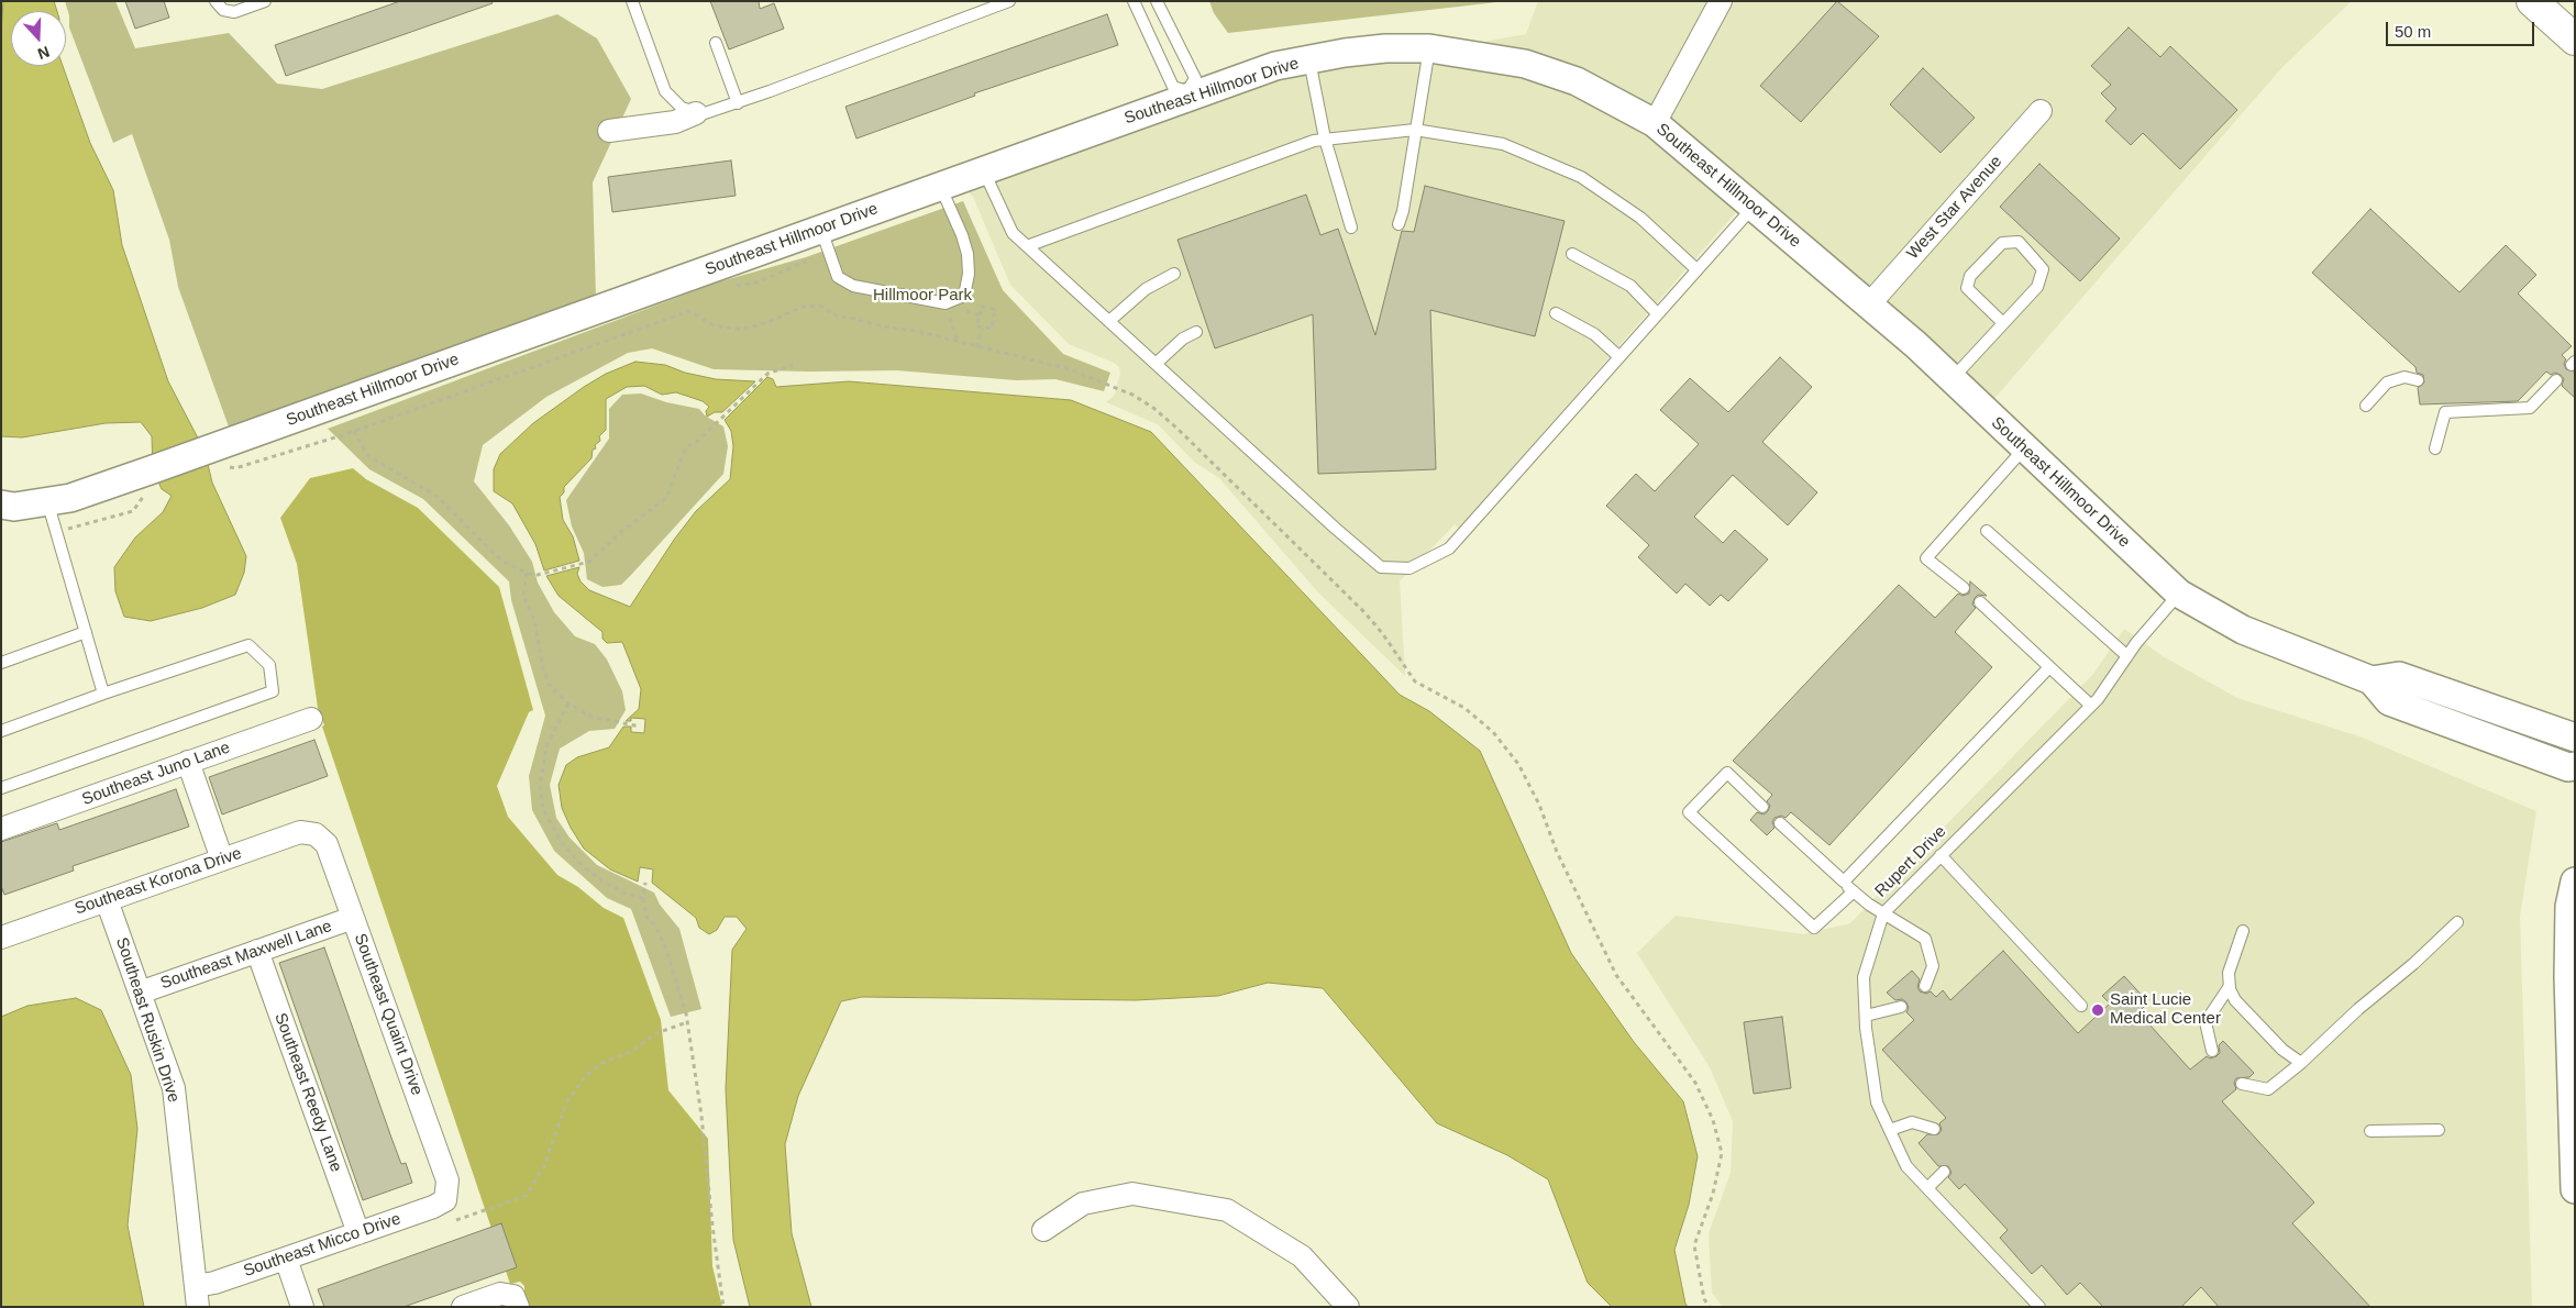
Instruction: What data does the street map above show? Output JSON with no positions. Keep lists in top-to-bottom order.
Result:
{
  "streets": {
    "street": [
      "Southeast Hillmoor Drive",
      "West Star Avenue",
      "Southeast Juno Lane",
      "Southeast Korona Drive",
      "Southeast Maxwell Lane",
      "Southeast Quaint Drive",
      "Southeast Ruskin Drive",
      "Southeast Reedy Lane",
      "Southeast Micco Drive"
    ],
    "lane": ["Rupert Drive"]
  },
  "crossings": [
    ["Southeast Hillmoor Drive", "West Star Avenue"],
    ["Southeast Hillmoor Drive", "Rupert Drive"],
    ["Southeast Korona Drive", "Southeast Quaint Drive"],
    ["Southeast Korona Drive", "Southeast Ruskin Drive"],
    ["Southeast Maxwell Lane", "Southeast Quaint Drive"],
    ["Southeast Maxwell Lane", "Southeast Ruskin Drive"],
    ["Southeast Maxwell Lane", "Southeast Reedy Lane"],
    ["Southeast Quaint Drive", "Southeast Micco Drive"],
    ["Southeast Ruskin Drive", "Southeast Micco Drive"],
    ["Southeast Reedy Lane", "Southeast Micco Drive"]
  ],
  "parks": ["Hillmoor Park"],
  "places": ["Saint Lucie Medical Center"],
  "scale_bar": "50 m",
  "north": "bottom"
}
